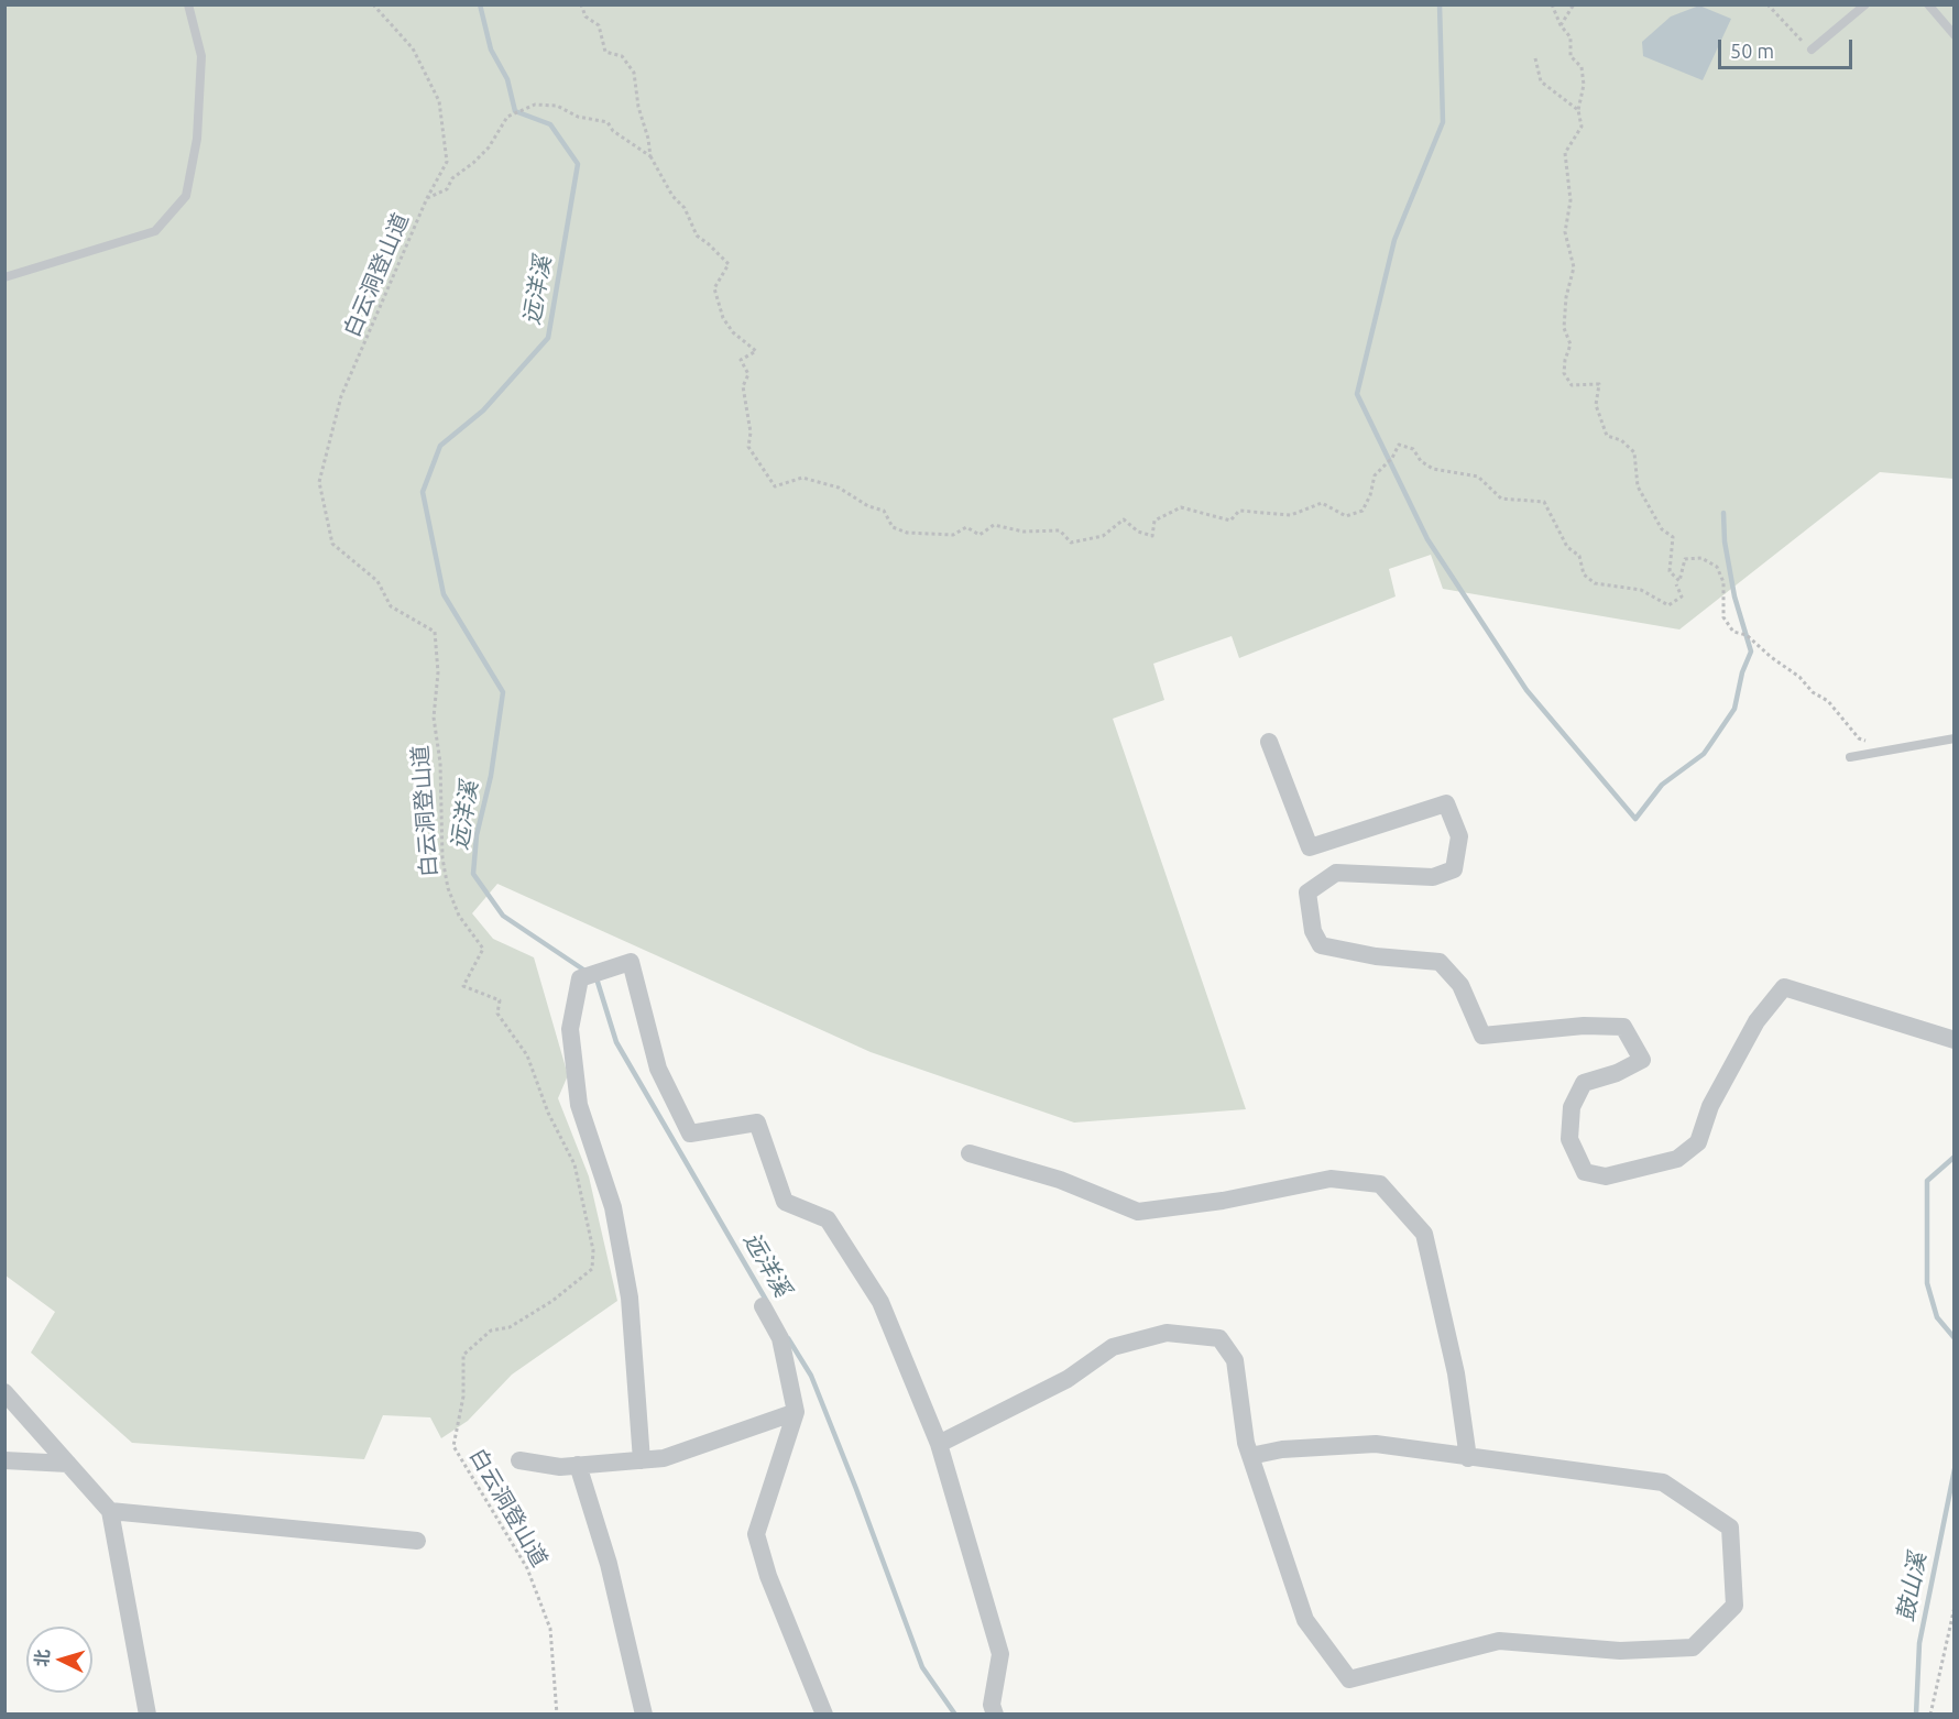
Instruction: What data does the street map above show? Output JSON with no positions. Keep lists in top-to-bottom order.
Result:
{
  "streets": {
    "path": ["白云洞登山道"]
  },
  "water": ["远洋溪", "鼓山溪"],
  "scale_bar": "50 m",
  "north": "left"
}
